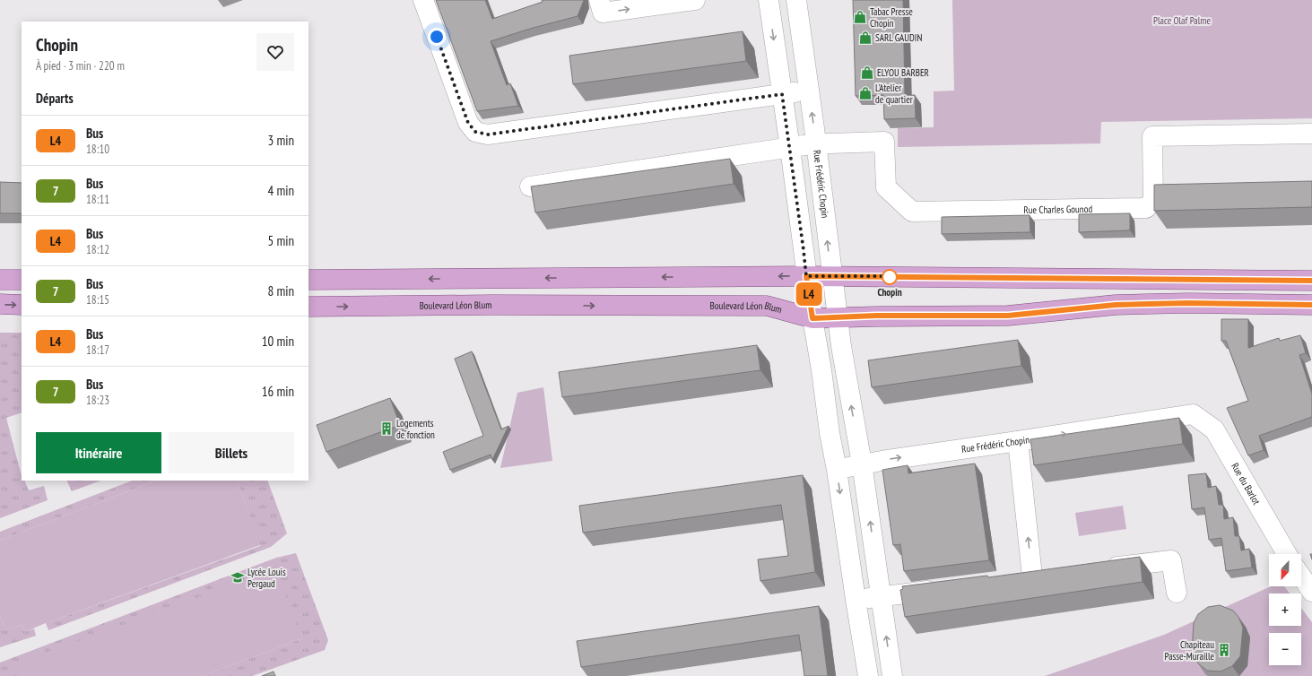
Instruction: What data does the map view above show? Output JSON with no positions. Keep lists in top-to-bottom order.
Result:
{
  "streets": {
    "main road": ["Boulevard Léon Blum"],
    "street": ["Rue Frédéric Chopin", "Rue Charles Gounod", "Rue du Barlot"]
  },
  "crossings": [
    ["Rue Frédéric Chopin", "Rue Charles Gounod"],
    ["Rue Frédéric Chopin", "Boulevard Léon Blum"],
    ["Rue Frédéric Chopin", "Rue du Barlot"]
  ],
  "parks": ["Place Olaf Palme"],
  "places": {
    "shop": [
      "Tabac Presse Chopin",
      "SARL GAUDIN",
      "ELYOU BARBER",
      "L'Atelier de quartier"
    ],
    "other": ["Chopin"],
    "building": ["Logements de fonction", "Chapiteau Passe-Muraille"],
    "school or university": ["Lycée Louis Pergaud"]
  },
  "lines": ["bus line L4"],
  "north": "bottom",
  "page": {
    "on_map": "L4",
    "heading": [
      ["Chopin", "À pied · 3 min · 220 m"],
      "Départs"
    ],
    "list": [
      {
        "mark": "L4",
        "name": "Bus",
        "note": "18:10",
        "value": "3 min"
      },
      {
        "mark": "7",
        "name": "Bus",
        "note": "18:11",
        "value": "4 min"
      },
      {
        "mark": "L4",
        "name": "Bus",
        "note": "18:12",
        "value": "5 min"
      },
      {
        "mark": "7",
        "name": "Bus",
        "note": "18:15",
        "value": "8 min"
      },
      {
        "mark": "L4",
        "name": "Bus",
        "note": "18:17",
        "value": "10 min"
      },
      {
        "mark": "7",
        "name": "Bus",
        "note": "18:23",
        "value": "16 min"
      }
    ],
    "buttons": ["Itinéraire", "Billets"],
    "map_buttons": ["+", "−"]
  }
}
